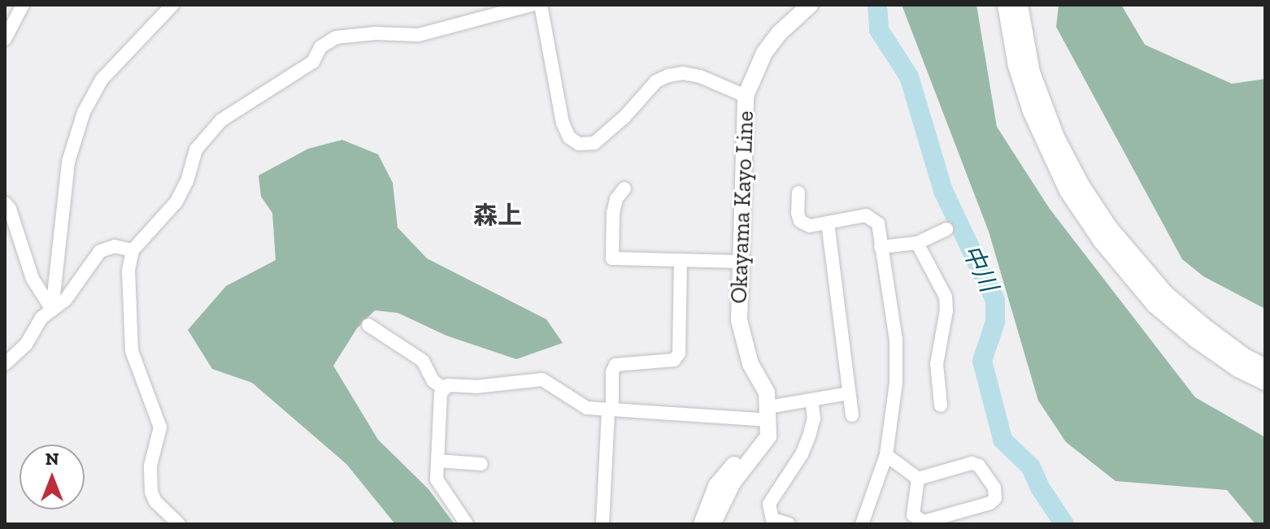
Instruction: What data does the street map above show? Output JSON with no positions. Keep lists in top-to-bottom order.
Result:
{
  "streets": {
    "main road": ["Okayama Kayo Line"]
  },
  "districts": ["森上"],
  "water": ["中川"],
  "north": "top"
}
